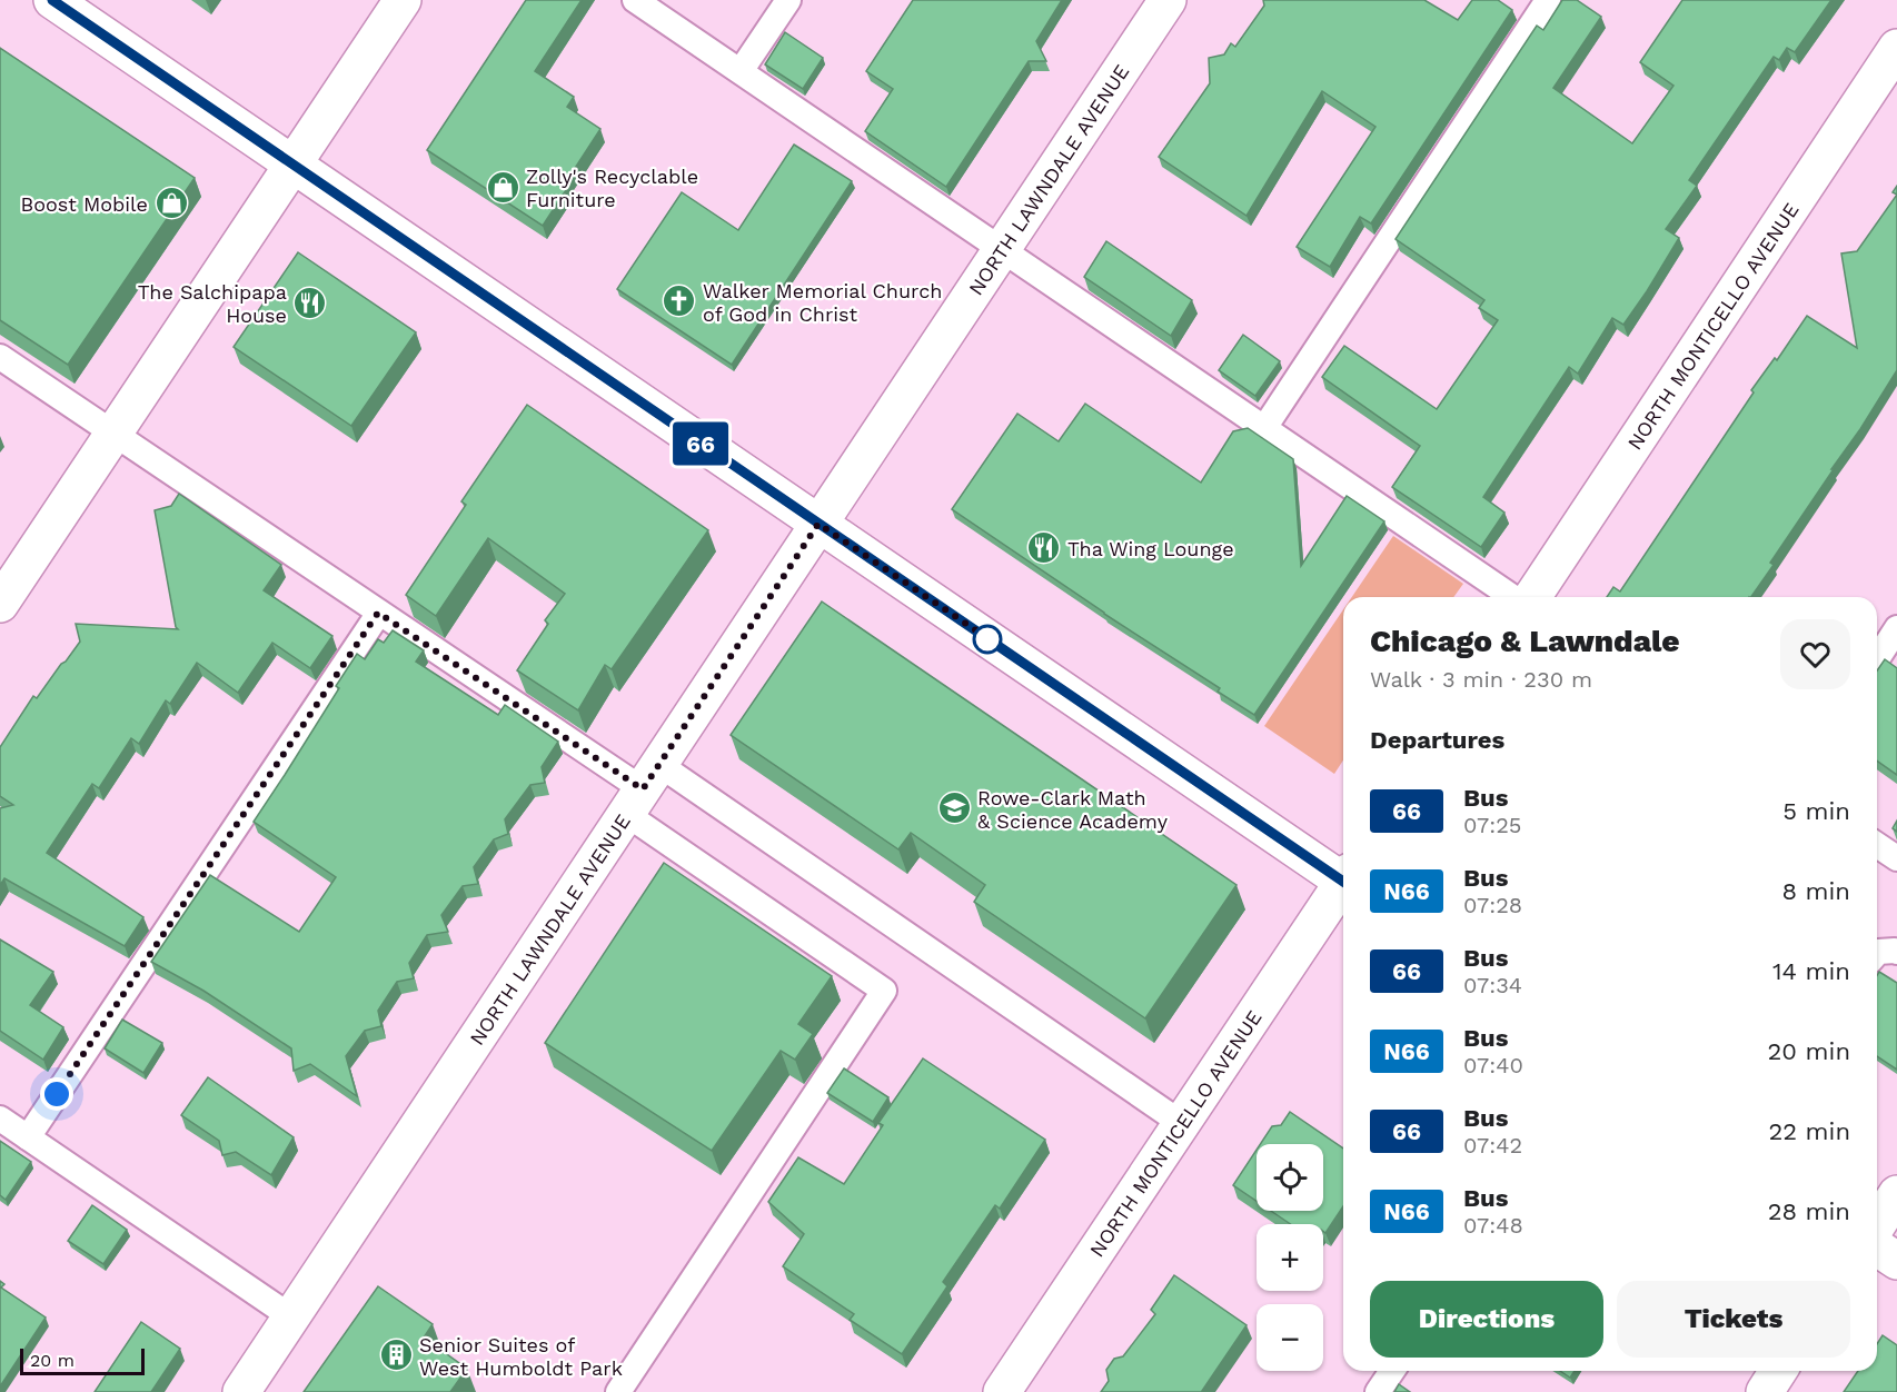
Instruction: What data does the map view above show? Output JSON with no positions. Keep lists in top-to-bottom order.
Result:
{
  "streets": {
    "street": ["NORTH LAWNDALE AVENUE", "NORTH MONTICELLO AVENUE"]
  },
  "places": {
    "shop": ["Zolly's Recyclable Furniture", "Boost Mobile"],
    "church": ["Walker Memorial Church of God in Christ"],
    "restaurant": ["The Salchipapa House", "Tha Wing Lounge"],
    "school or university": ["Rowe-Clark Math & Science Academy"],
    "building": ["Senior Suites of West Humboldt Park"]
  },
  "lines": ["bus line 66"],
  "scale_bar": "20 m",
  "page": {
    "on_map": "66",
    "heading": [
      ["Chicago & Lawndale", "Walk · 3 min · 230 m"],
      "Departures"
    ],
    "list": [
      {
        "mark": "66",
        "name": "Bus",
        "note": "07:25",
        "value": "5 min"
      },
      {
        "mark": "N66",
        "name": "Bus",
        "note": "07:28",
        "value": "8 min"
      },
      {
        "mark": "66",
        "name": "Bus",
        "note": "07:34",
        "value": "14 min"
      },
      {
        "mark": "N66",
        "name": "Bus",
        "note": "07:40",
        "value": "20 min"
      },
      {
        "mark": "66",
        "name": "Bus",
        "note": "07:42",
        "value": "22 min"
      },
      {
        "mark": "N66",
        "name": "Bus",
        "note": "07:48",
        "value": "28 min"
      }
    ],
    "map_buttons": ["+", "−"],
    "buttons": ["Directions", "Tickets"],
    "scale": "20 m"
  }
}
